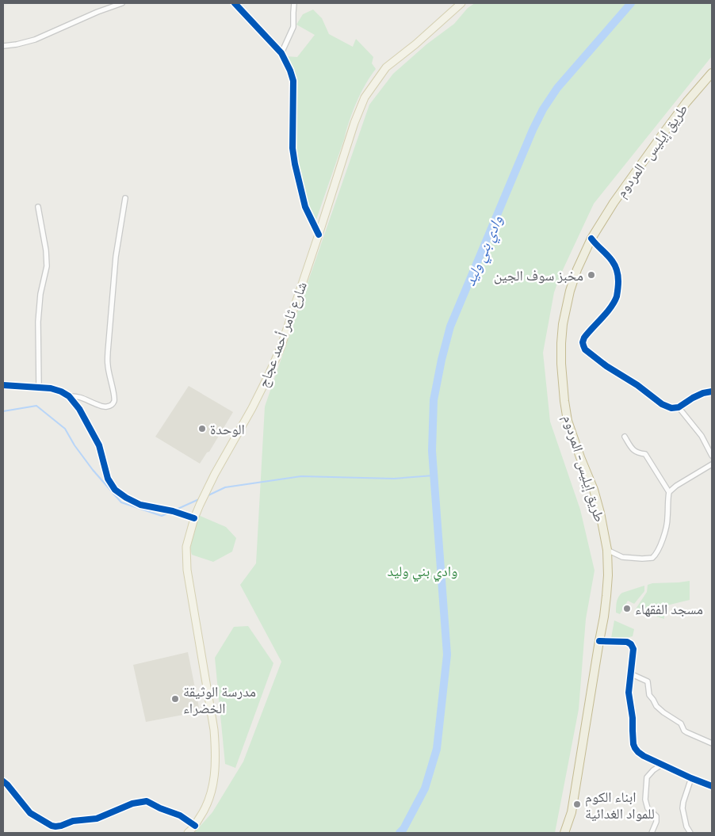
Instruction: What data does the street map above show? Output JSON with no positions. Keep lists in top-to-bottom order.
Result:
{
  "streets": {
    "highway": ["طريق إيليس- المردوم"],
    "main road": ["شارع ثامر أحمد عجاج"]
  },
  "water": ["وادي بني وليد"],
  "parks": ["وادي بني وليد"],
  "places": [
    "مخبز سوف الجين",
    "الوحدة",
    "مسجد الفقهاء",
    "مدرسة الوثيقة الخضراء",
    "ابناء الكوم للمواد الغدائية"
  ]
}
